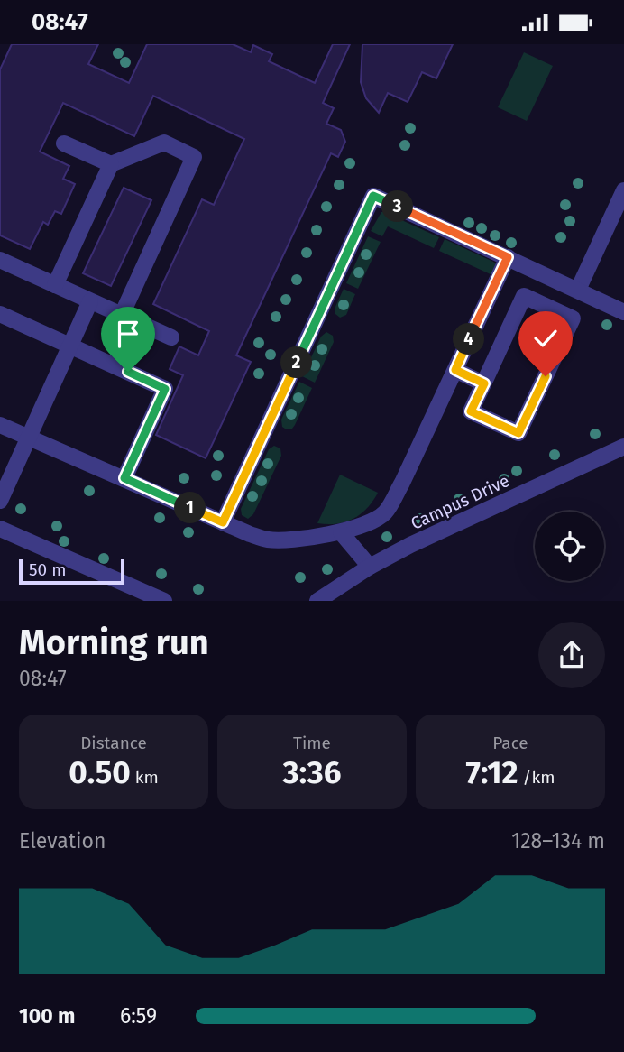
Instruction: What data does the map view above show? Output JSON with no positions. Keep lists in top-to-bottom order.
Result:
{
  "streets": {
    "street": ["Campus Drive"]
  },
  "scale_bar": "50 m",
  "page": {
    "status": "08:47",
    "pins": [
      "3",
      "4",
      "2",
      "1"
    ],
    "scale": "50 m",
    "heading": ["Morning run", "08:47"],
    "stats": [
      ["Distance", "0.50 km"],
      ["Time", "3:36"],
      ["Pace", "7:12 /km"]
    ],
    "chart": ["Elevation", "128–134 m"],
    "list": [
      {
        "name": "100 m",
        "note": "6:59"
      }
    ]
  }
}
